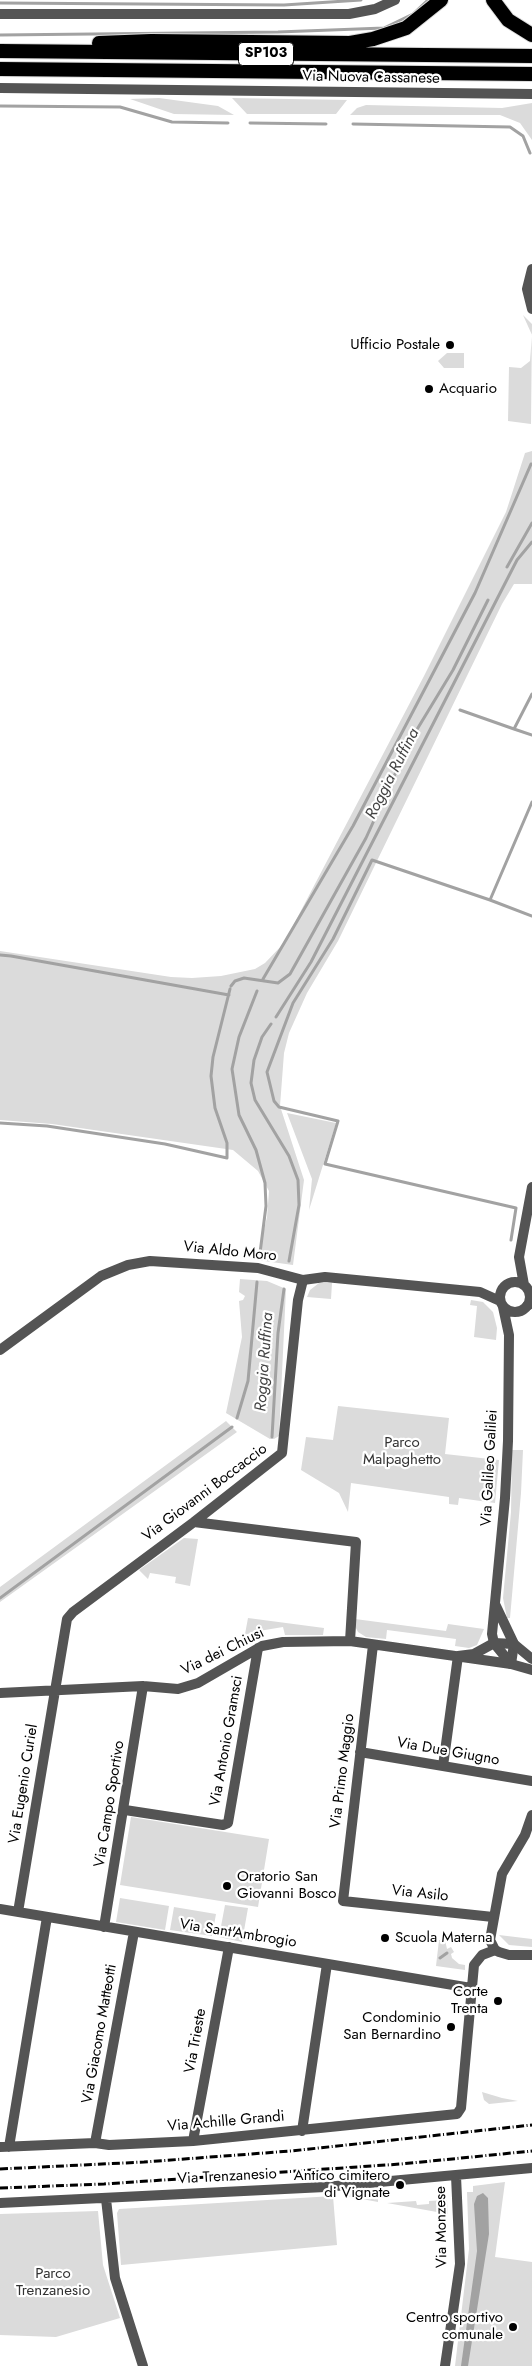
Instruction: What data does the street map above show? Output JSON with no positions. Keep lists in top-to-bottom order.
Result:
{
  "streets": {
    "highway": ["SP103"],
    "street": [
      "Via Nuova Cassanese",
      "Via Aldo Moro",
      "Via Galileo Galilei",
      "Via Giovanni Boccaccio",
      "Via dei Chiusi",
      "Via Antonio Gramsci",
      "Via Due Giugno",
      "Via Primo Maggio",
      "Via Eugenio Curiel",
      "Via Campo Sportivo",
      "Via Asilo",
      "Via Sant'Ambrogio",
      "Via Giacomo Matteotti",
      "Via Trieste",
      "Via Achille Grandi",
      "Via Trenzanesio",
      "Via Monzese"
    ]
  },
  "crossings": [
    ["Via Aldo Moro", "Via Galileo Galilei"],
    ["Via Aldo Moro", "Via Giovanni Boccaccio"],
    ["Via Galileo Galilei", "Via dei Chiusi"],
    ["Via Giovanni Boccaccio", "Via dei Chiusi"],
    ["Via Giovanni Boccaccio", "Via Eugenio Curiel"],
    ["Via dei Chiusi", "Via Antonio Gramsci"],
    ["Via dei Chiusi", "Via Primo Maggio"],
    ["Via dei Chiusi", "Via Eugenio Curiel"],
    ["Via dei Chiusi", "Via Campo Sportivo"],
    ["Via Antonio Gramsci", "Via Campo Sportivo"],
    ["Via Due Giugno", "Via Primo Maggio"],
    ["Via Primo Maggio", "Via Asilo"],
    ["Via Eugenio Curiel", "Via Sant'Ambrogio"],
    ["Via Campo Sportivo", "Via Sant'Ambrogio"],
    ["Via Sant'Ambrogio", "Via Giacomo Matteotti"],
    ["Via Sant'Ambrogio", "Via Trieste"],
    ["Via Sant'Ambrogio", "Via Achille Grandi"],
    ["Via Giacomo Matteotti", "Via Achille Grandi"],
    ["Via Trieste", "Via Achille Grandi"],
    ["Via Trenzanesio", "Via Monzese"]
  ],
  "water": ["Roggia Ruffina"],
  "parks": ["Parco Malpaghetto", "Parco Trenzanesio"],
  "places": [
    "Ufficio Postale",
    "Acquario",
    "Oratorio San Giovanni Bosco",
    "Scuola Materna",
    "Corte Trenta",
    "Condominio San Bernardino",
    "Antico cimitero di Vignate",
    "Centro sportivo comunale"
  ]
}
